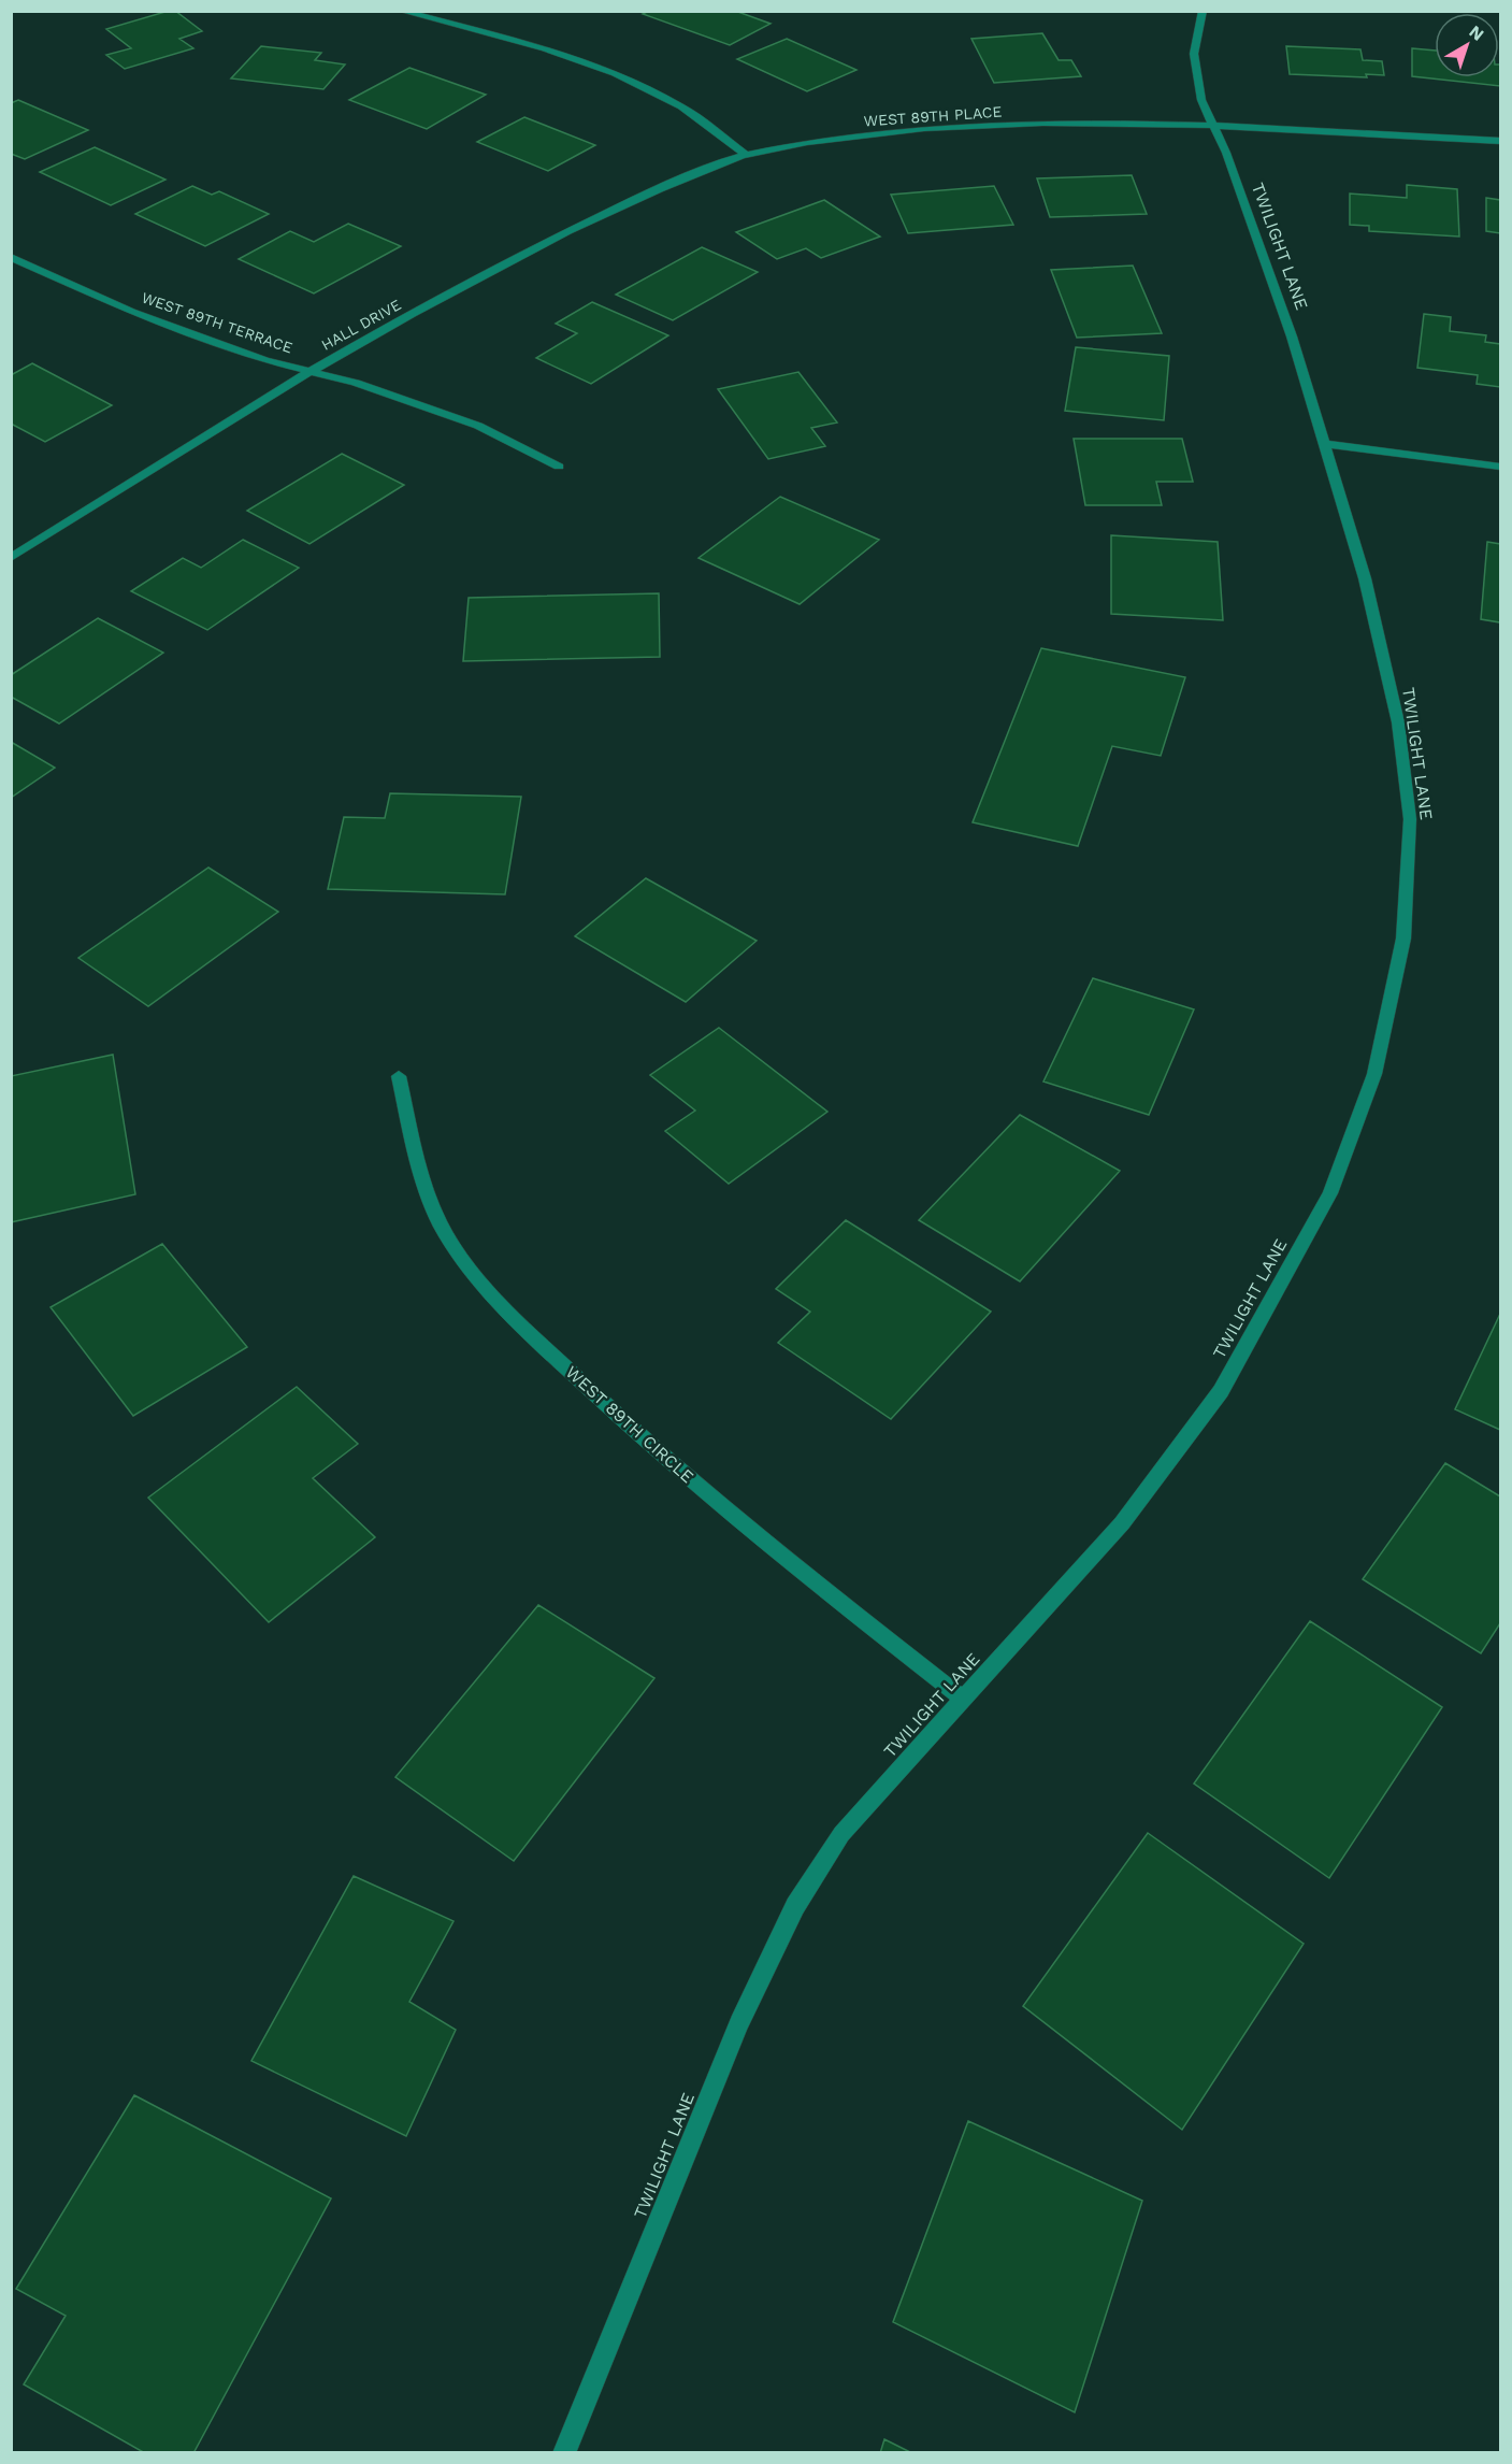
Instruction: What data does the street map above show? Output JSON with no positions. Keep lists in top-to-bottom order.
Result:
{
  "streets": {
    "street": [
      "WEST 89TH PLACE",
      "TWILIGHT LANE",
      "WEST 89TH TERRACE",
      "HALL DRIVE",
      "WEST 89TH CIRCLE"
    ]
  },
  "crossings": [
    ["WEST 89TH PLACE", "TWILIGHT LANE"],
    ["WEST 89TH PLACE", "HALL DRIVE"],
    ["TWILIGHT LANE", "WEST 89TH CIRCLE"],
    ["WEST 89TH TERRACE", "HALL DRIVE"]
  ],
  "north": "top right"
}
